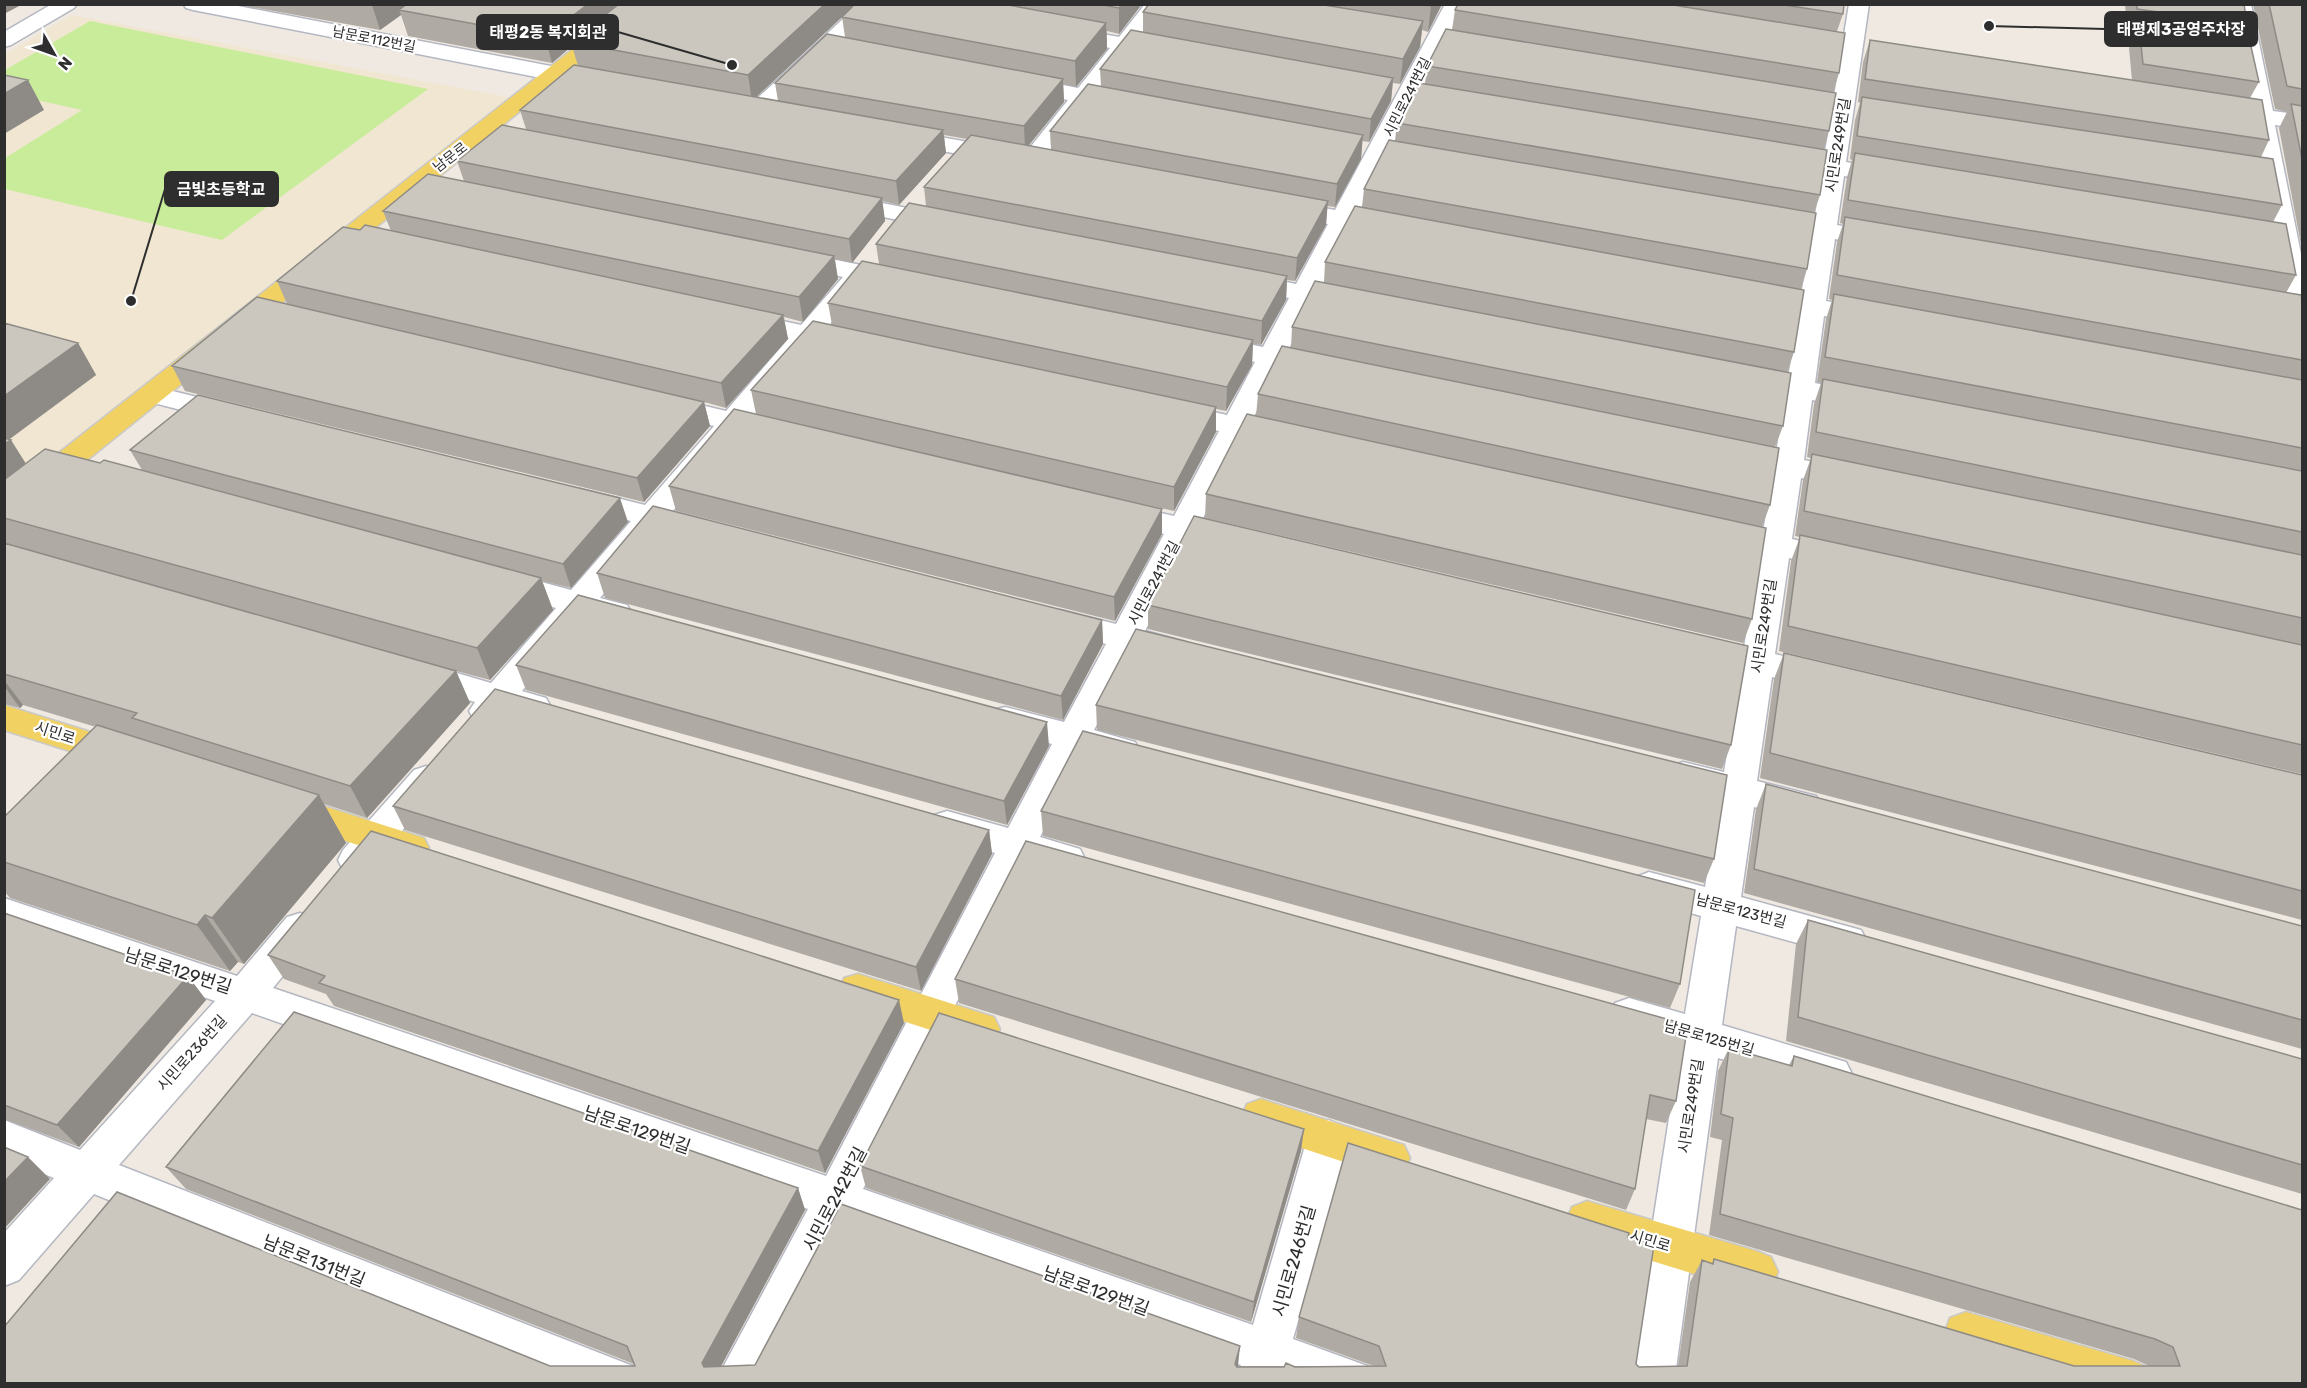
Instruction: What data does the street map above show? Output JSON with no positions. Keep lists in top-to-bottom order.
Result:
{
  "streets": {
    "main road": ["남문로", "시민로"],
    "street": [
      "남문로112번길",
      "시민로241번길",
      "시민로249번길",
      "남문로123번길",
      "남문로129번길",
      "남문로125번길",
      "시민로236번길",
      "시민로242번길",
      "남문로131번길",
      "시민로246번길"
    ]
  },
  "crossings": [
    ["남문로112번길", "남문로"],
    ["시민로241번길", "시민로242번길"],
    ["시민로249번길", "시민로"],
    ["시민로249번길", "남문로123번길"],
    ["시민로249번길", "남문로125번길"],
    ["남문로129번길", "시민로236번길"],
    ["남문로129번길", "시민로242번길"],
    ["남문로129번길", "시민로246번길"],
    ["시민로236번길", "남문로131번길"]
  ],
  "places": ["태평제3공영주차장", "태평2동 복지회관", "금빛초등학교"],
  "north": "bottom right"
}
